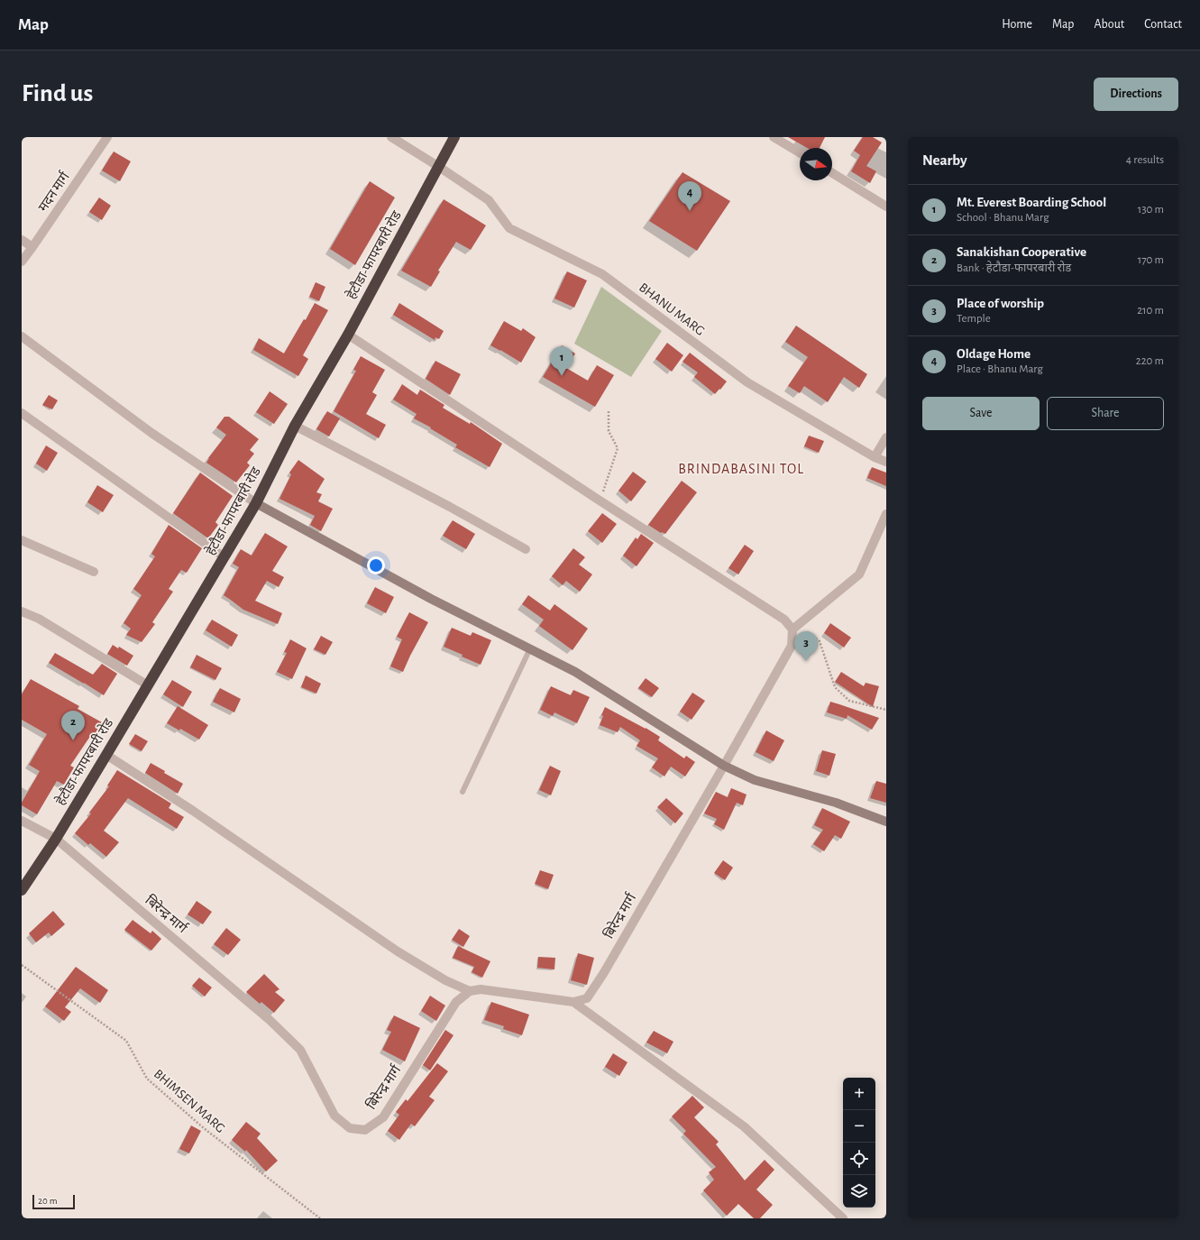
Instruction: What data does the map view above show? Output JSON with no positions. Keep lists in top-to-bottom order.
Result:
{
  "streets": {
    "highway": ["हेटौडा-फापरबारी रोड"],
    "street": ["मदन मार्ग", "BHANU MARG", "बिरेन्द्र मार्ग"],
    "path": ["BHIMSEN MARG"]
  },
  "crossings": [
    ["हेटौडा-फापरबारी रोड", "BHANU MARG"],
    ["हेटौडा-फापरबारी रोड", "बिरेन्द्र मार्ग"]
  ],
  "districts": ["BRINDABASINI TOL"],
  "scale_bar": "20 m",
  "north": "right",
  "page": {
    "header": "Map",
    "nav": [
      "Home",
      "Map",
      "About",
      "Contact"
    ],
    "buttons": [
      "Directions",
      ["Save", "Share"]
    ],
    "title": "Find us",
    "heading": ["Nearby", "4 results"],
    "pins": [
      "4",
      "1",
      "3",
      "2"
    ],
    "list": [
      {
        "mark": "1",
        "name": "Mt. Everest Boarding School",
        "note": "School · Bhanu Marg",
        "value": "130 m"
      },
      {
        "mark": "2",
        "name": "Sanakishan Cooperative",
        "note": "Bank · हेटौडा-फापरबारी रोड",
        "value": "170 m"
      },
      {
        "mark": "3",
        "name": "Place of worship",
        "note": "Temple",
        "value": "210 m"
      },
      {
        "mark": "4",
        "name": "Oldage Home",
        "note": "Place · Bhanu Marg",
        "value": "220 m"
      }
    ],
    "map_buttons": ["+", "−"],
    "scale": "20 m"
  }
}
